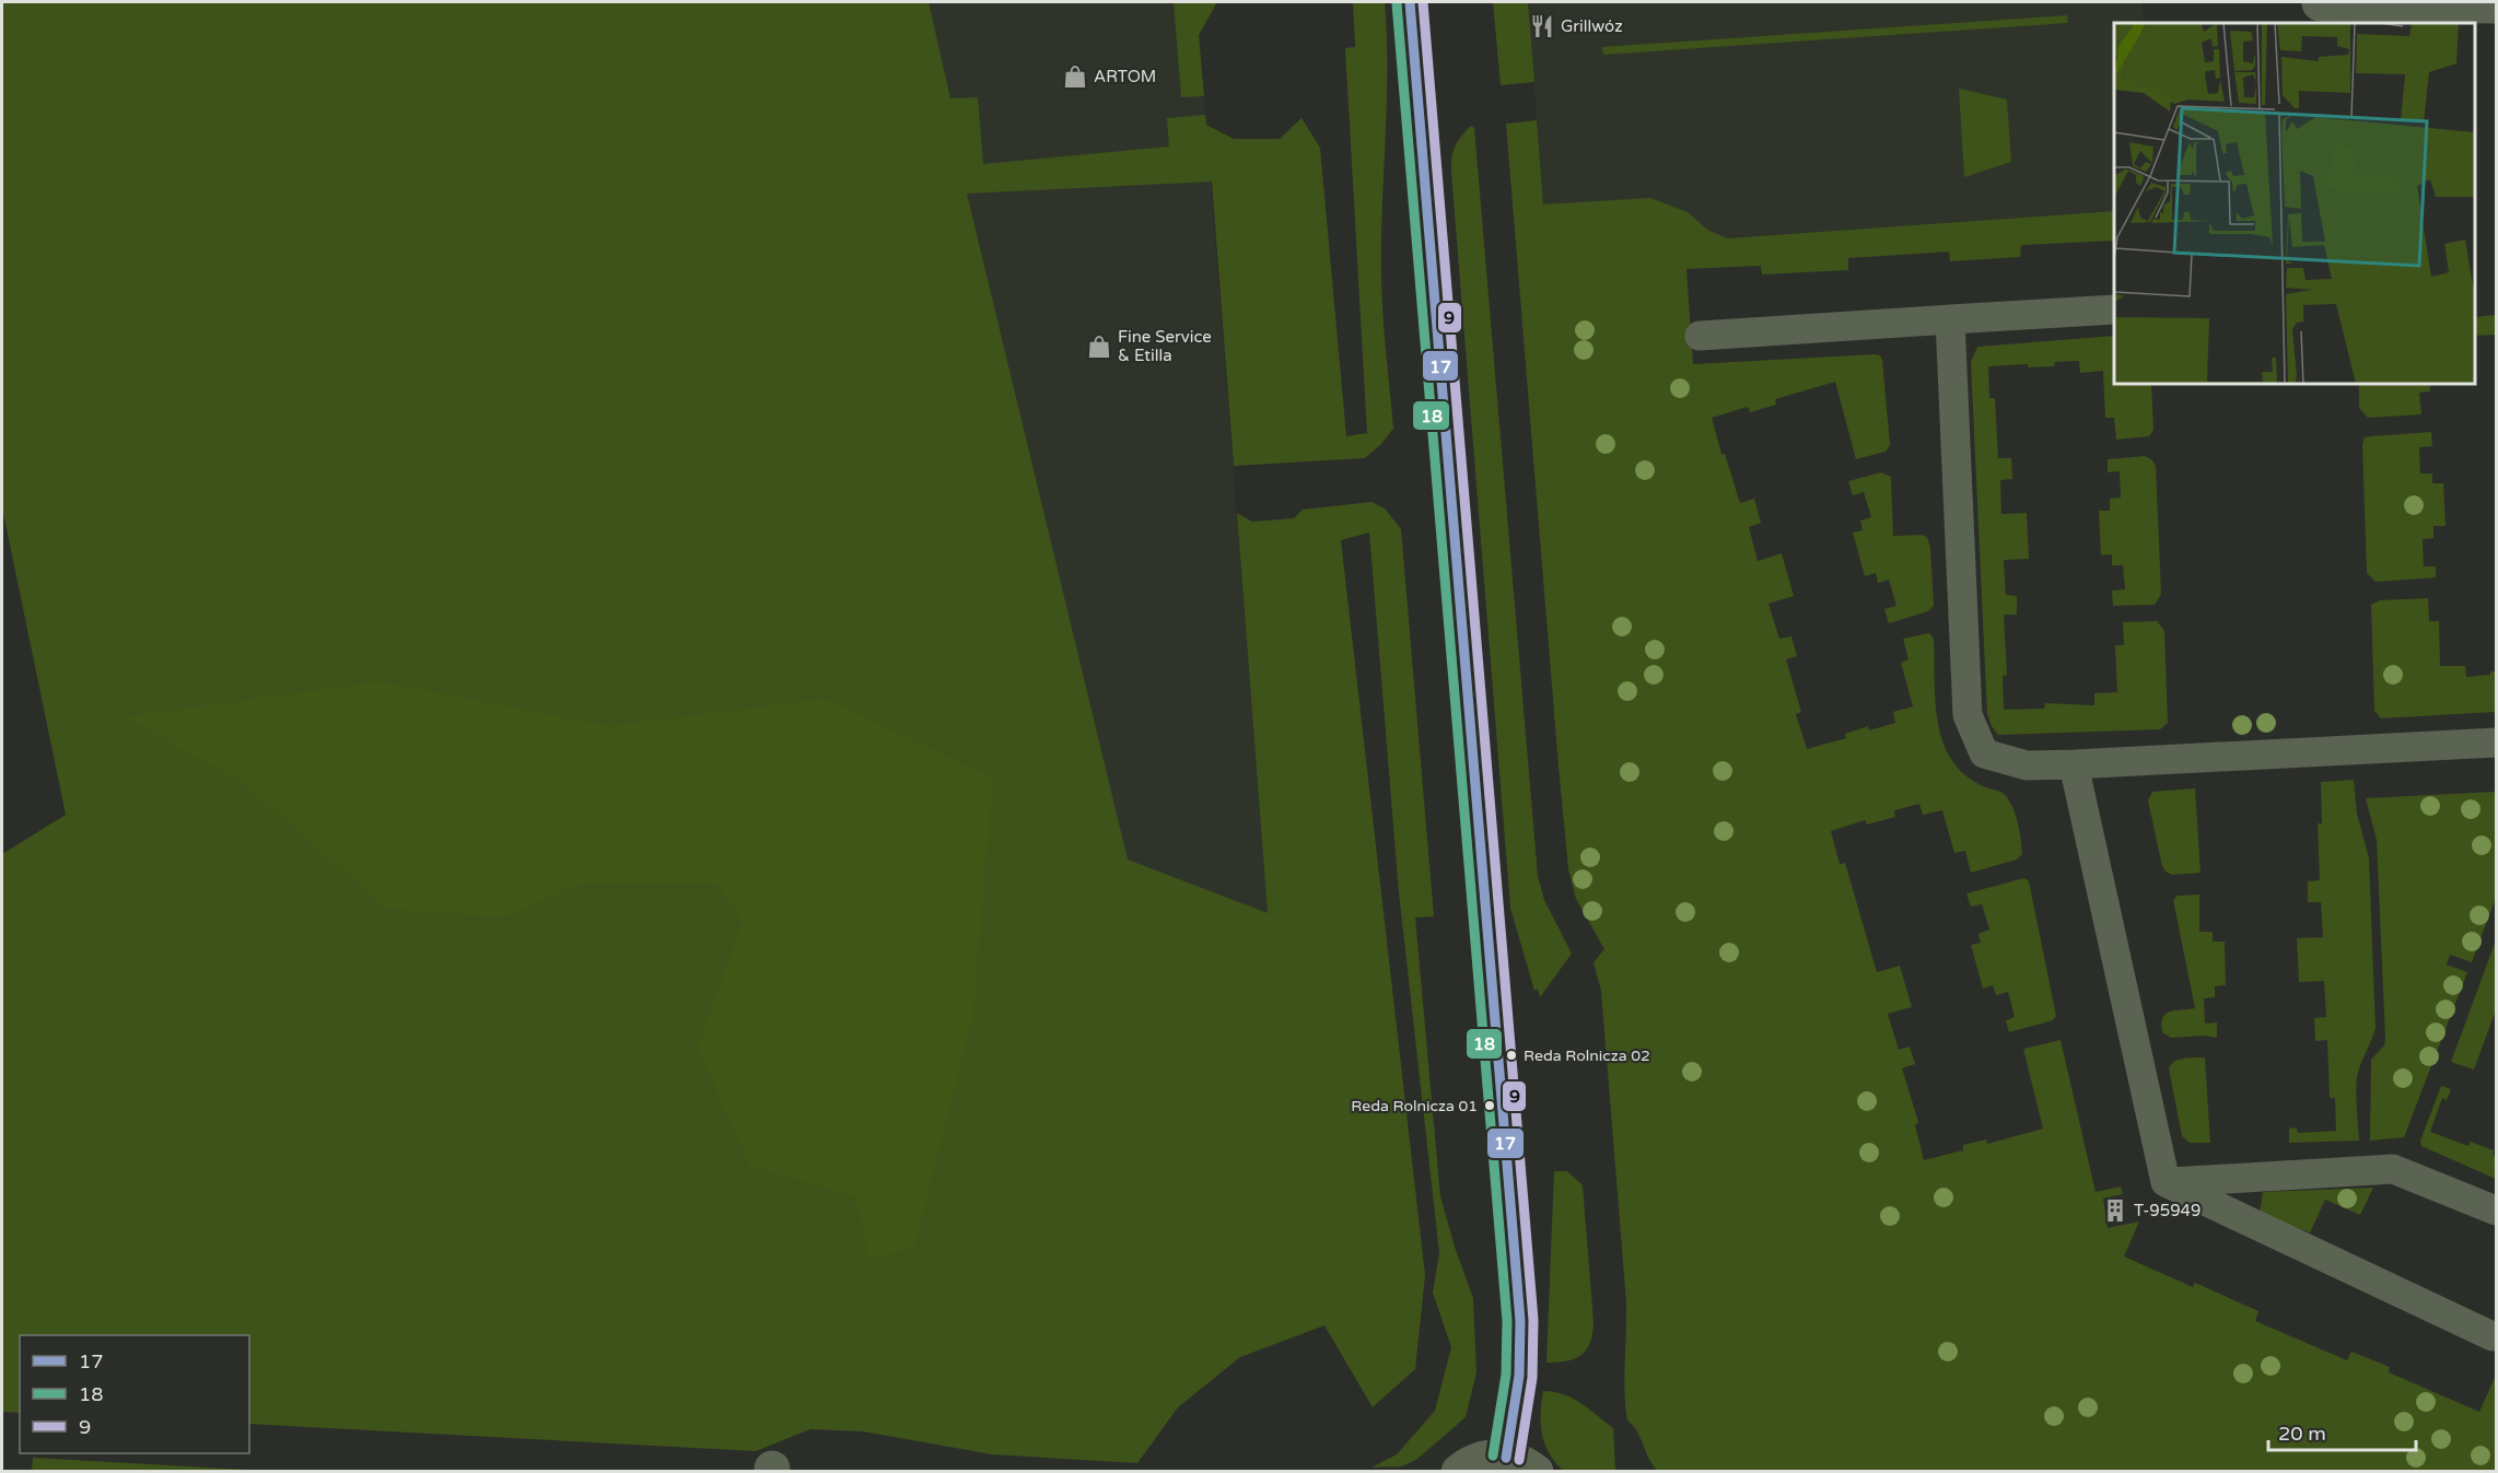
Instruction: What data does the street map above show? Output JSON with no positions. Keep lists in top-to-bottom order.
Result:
{
  "places": {
    "restaurant": ["Grillwóz"],
    "shop": ["ARTOM", "Fine Service & Etilla"],
    "other": ["Reda Rolnicza 02", "Reda Rolnicza 01"],
    "building": ["T-95949"]
  },
  "lines": ["transit line 17", "transit line 9", "transit line 18"],
  "legend": ["17", "18", "9"],
  "scale_bar": "20 m"
}
